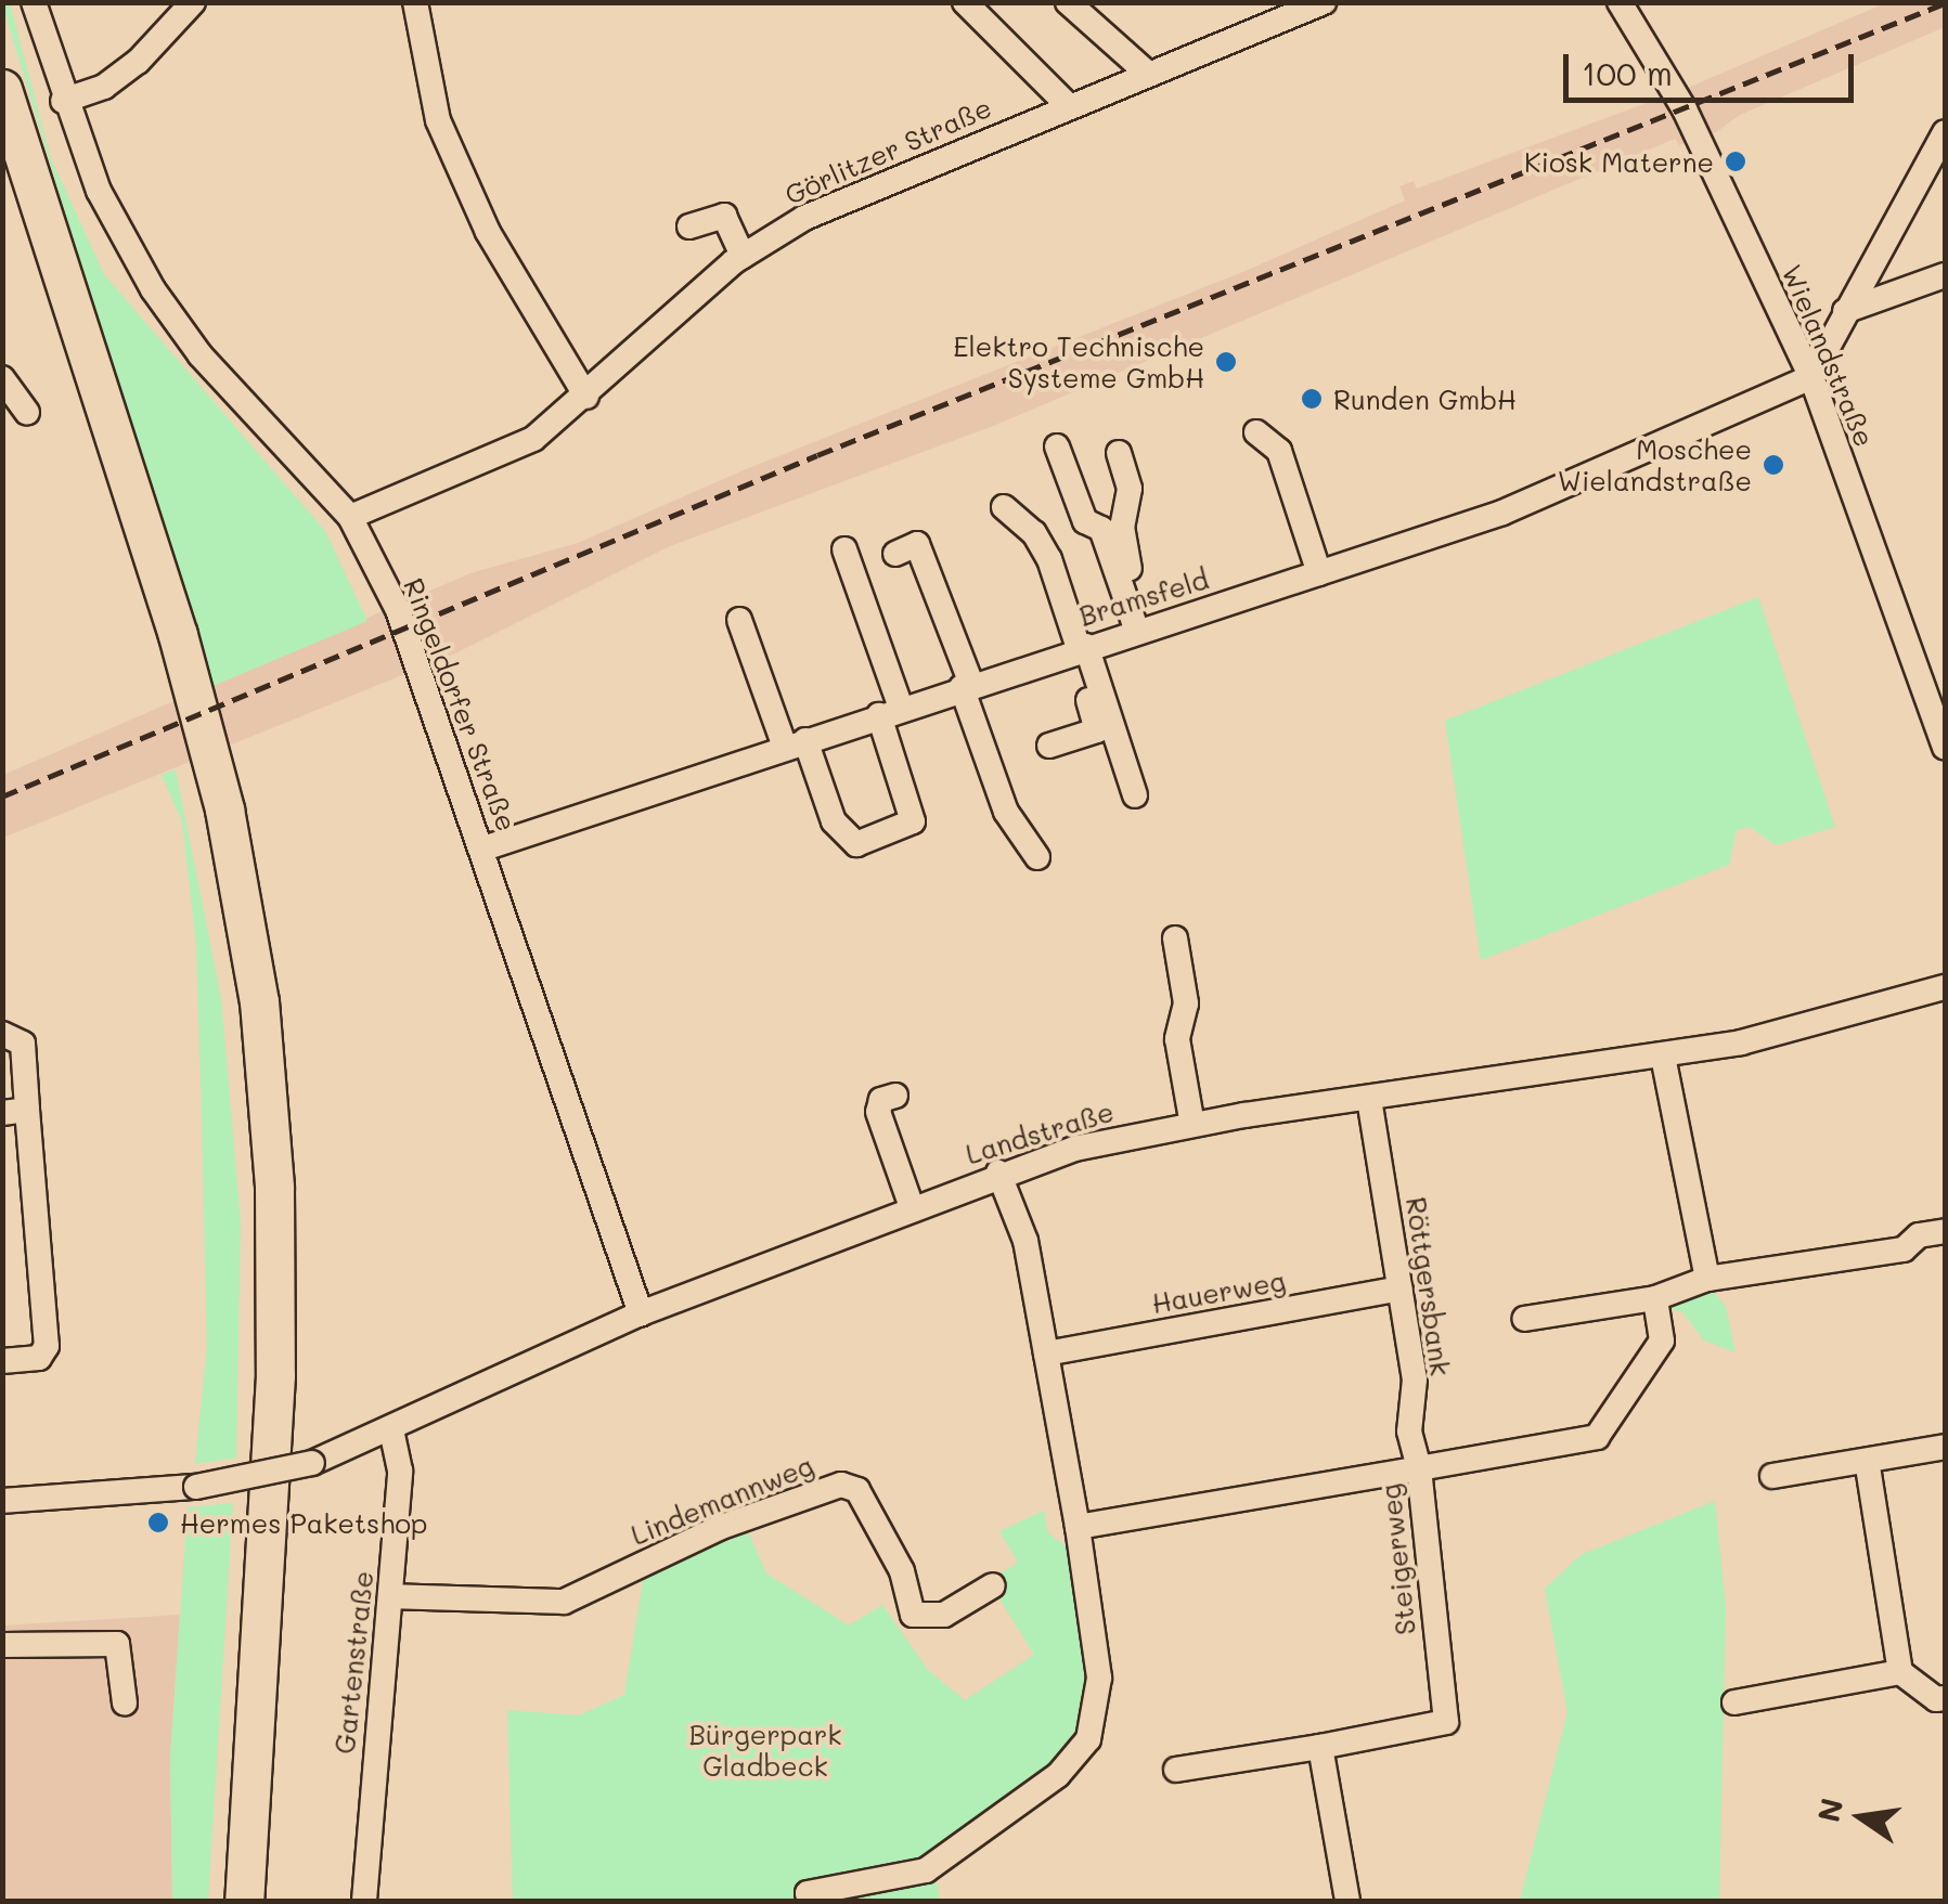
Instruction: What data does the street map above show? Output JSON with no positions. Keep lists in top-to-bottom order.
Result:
{
  "streets": {
    "street": [
      "Görlitzer Straße",
      "Wielandstraße",
      "Bramsfeld",
      "Ringeldorfer Straße",
      "Landstraße",
      "Röttgersbank",
      "Hauerweg",
      "Lindemannweg",
      "Steigerweg",
      "Gartenstraße"
    ]
  },
  "crossings": [
    ["Görlitzer Straße", "Ringeldorfer Straße"],
    ["Wielandstraße", "Bramsfeld"],
    ["Bramsfeld", "Ringeldorfer Straße"],
    ["Ringeldorfer Straße", "Landstraße"],
    ["Landstraße", "Röttgersbank"],
    ["Landstraße", "Gartenstraße"],
    ["Röttgersbank", "Hauerweg"],
    ["Röttgersbank", "Steigerweg"],
    ["Lindemannweg", "Gartenstraße"]
  ],
  "parks": ["Bürgerpark Gladbeck"],
  "places": [
    "Kiosk Materne",
    "Elektro Technische Systeme GmbH",
    "Runden GmbH",
    "Moschee Wielandstraße",
    "Hermes Paketshop"
  ],
  "scale_bar": "100 m",
  "north": "left"
}
